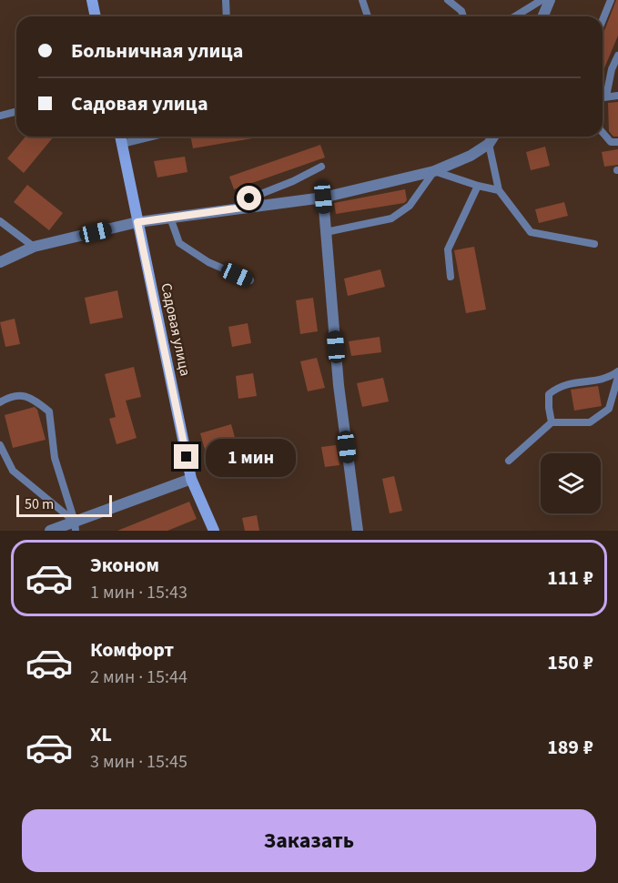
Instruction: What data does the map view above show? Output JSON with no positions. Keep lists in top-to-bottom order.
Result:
{
  "streets": {
    "street": ["Садовая улица"]
  },
  "scale_bar": "50 m",
  "page": {
    "banner": ["Больничная улица", "Садовая улица"],
    "bubble": "1 мин",
    "scale": "50 m",
    "list": [
      {
        "name": "Эконом",
        "note": "1 мин · 15:43",
        "value": "111 ₽"
      },
      {
        "name": "Комфорт",
        "note": "2 мин · 15:44",
        "value": "150 ₽"
      },
      {
        "name": "XL",
        "note": "3 мин · 15:45",
        "value": "189 ₽"
      }
    ],
    "buttons": "Заказать"
  }
}
